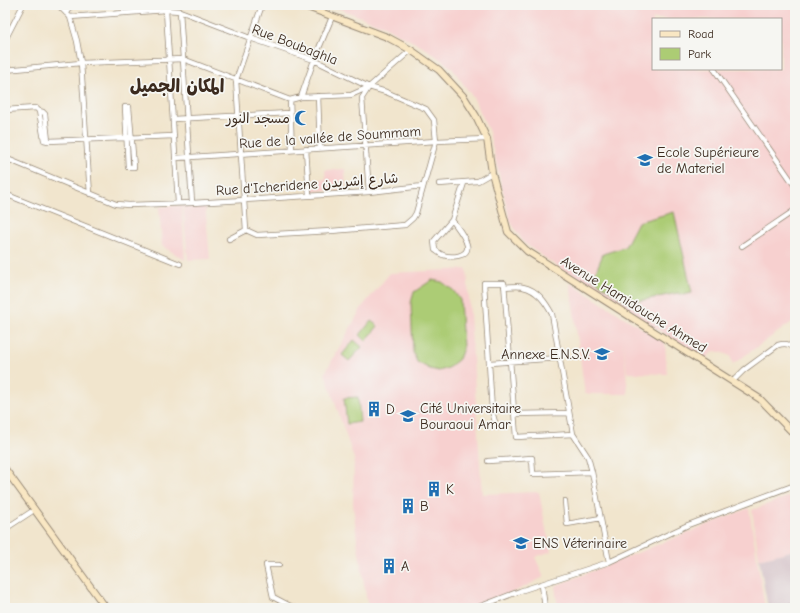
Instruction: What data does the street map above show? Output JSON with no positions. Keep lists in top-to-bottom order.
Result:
{
  "streets": {
    "main road": ["Avenue Hamidouche Ahmed"],
    "street": ["Rue Boubaghla", "Rue de la vallée de Soummam", "Rue d'Icheridene شارع إشريدن"]
  },
  "crossings": [
    ["Rue Boubaghla", "Rue de la vallée de Soummam"],
    ["Rue de la vallée de Soummam", "Avenue Hamidouche Ahmed"]
  ],
  "districts": ["المكان الجميل"],
  "places": {
    "mosque": ["مسجد النور"],
    "school or university": [
      "Ecole Supérieure de Materiel",
      "Annexe E.N.S.V.",
      "Cité Universitaire Bouraoui Amar",
      "ENS Véterinaire"
    ],
    "building": [
      "D",
      "K",
      "B",
      "A"
    ]
  },
  "legend": ["Road", "Park"]
}
